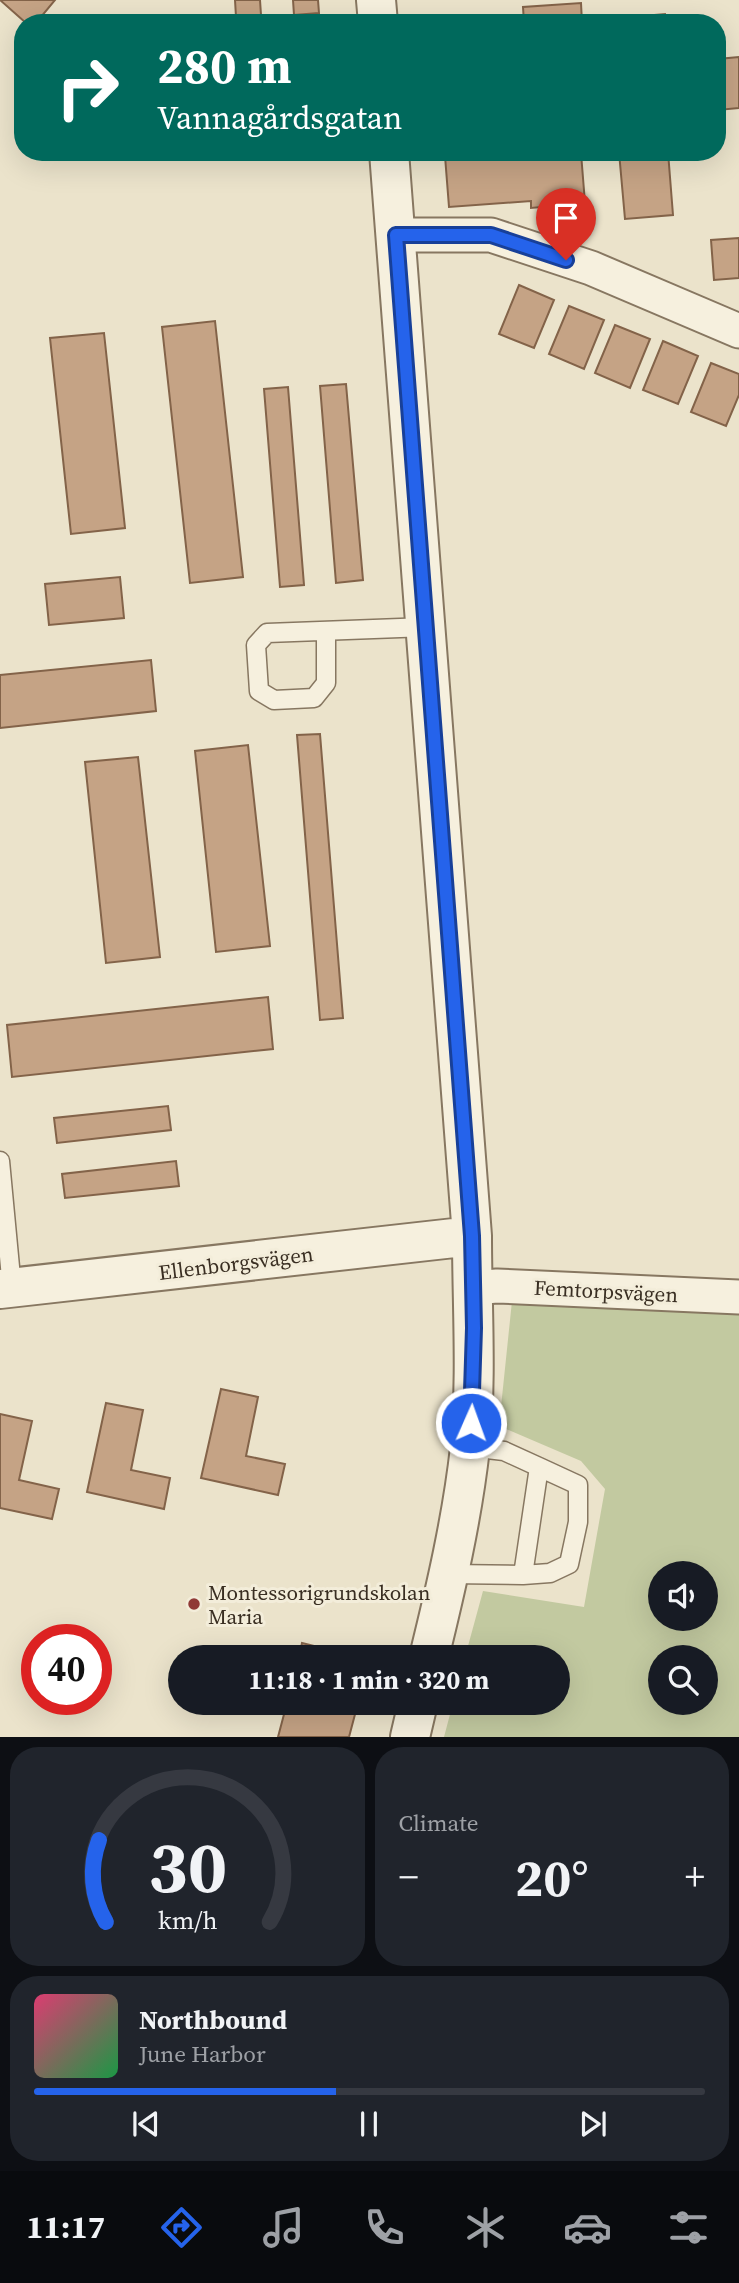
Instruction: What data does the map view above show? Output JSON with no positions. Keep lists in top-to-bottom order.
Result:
{
  "streets": {
    "street": ["Ellenborgsvägen", "Femtorpsvägen"]
  },
  "places": ["Montessorigrundskolan Maria"],
  "page": {
    "turn": ["280 m", "Vannagårdsgatan"],
    "limit": "40",
    "trip": "11:18 · 1 min · 320 m",
    "tile": "Climate",
    "heat": ["−", "20°", "+"],
    "song": ["Northbound", "June Harbor"],
    "tabs": "11:17",
    "gauge": ["30", "km/h"]
  }
}
